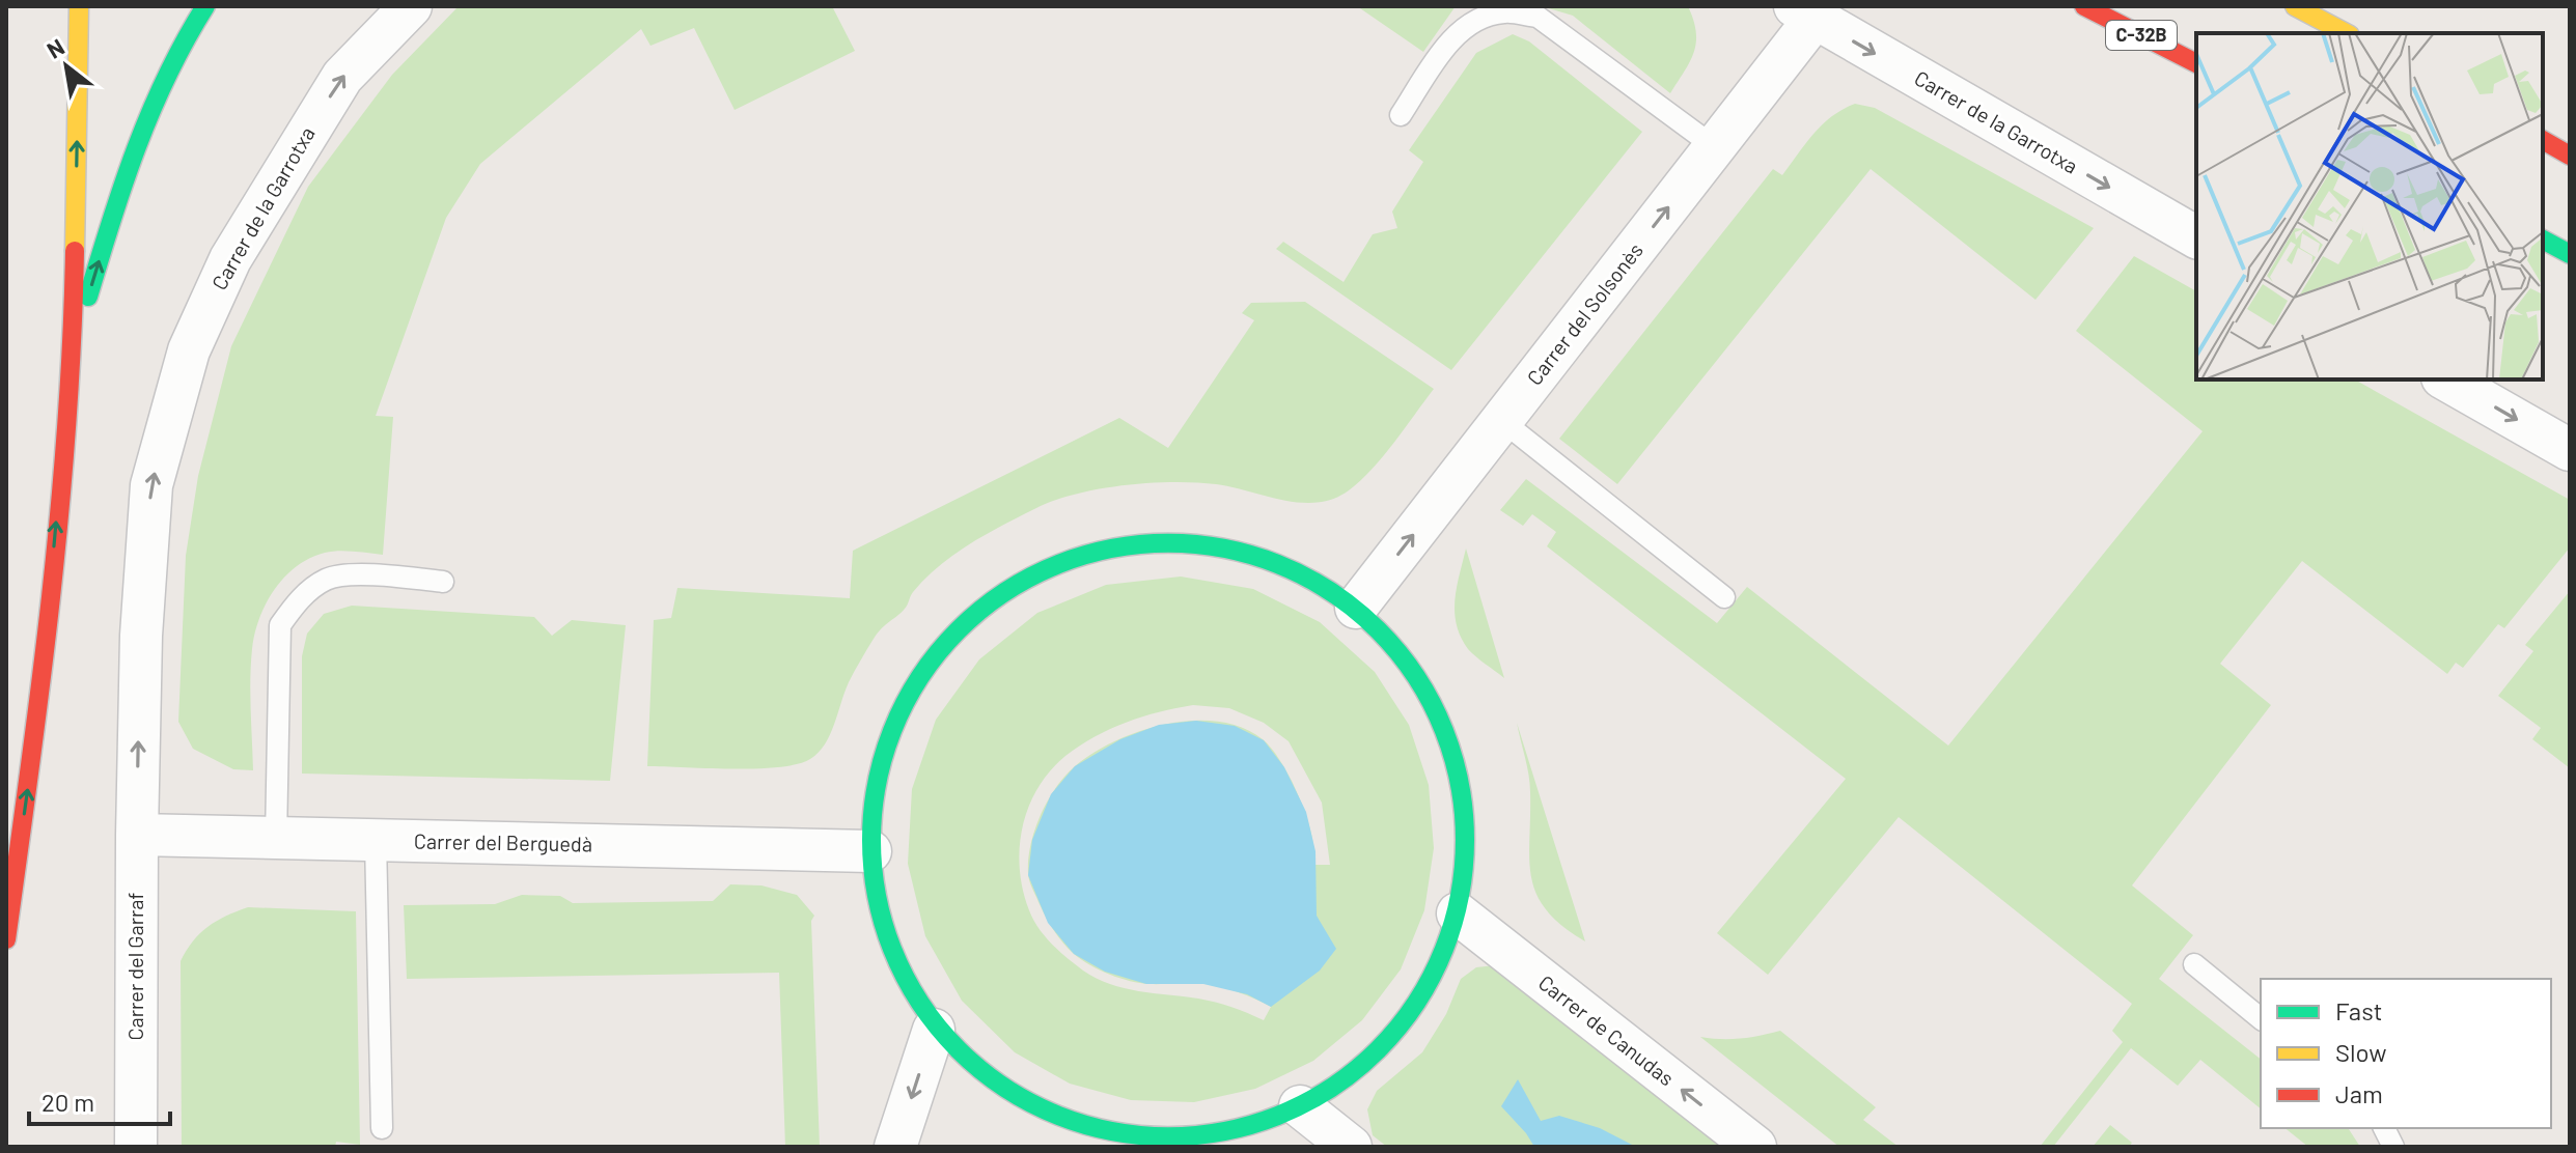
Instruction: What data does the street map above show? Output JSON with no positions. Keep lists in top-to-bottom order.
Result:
{
  "streets": {
    "main road": ["C-32B"],
    "street": [
      "Carrer de la Garrotxa",
      "Carrer del Solsonès",
      "Carrer del Berguedà",
      "Carrer del Garraf",
      "Carrer de Canudas"
    ]
  },
  "crossings": [
    ["Carrer de la Garrotxa", "Carrer del Solsonès"],
    ["Carrer de la Garrotxa", "Carrer del Berguedà"],
    ["Carrer de la Garrotxa", "Carrer del Garraf"],
    ["Carrer del Berguedà", "Carrer del Garraf"]
  ],
  "one_way": ["Carrer del Solsonès", "Carrer de Canudas"],
  "legend": ["Fast", "Slow", "Jam"],
  "scale_bar": "20 m",
  "north": "top left"
}
